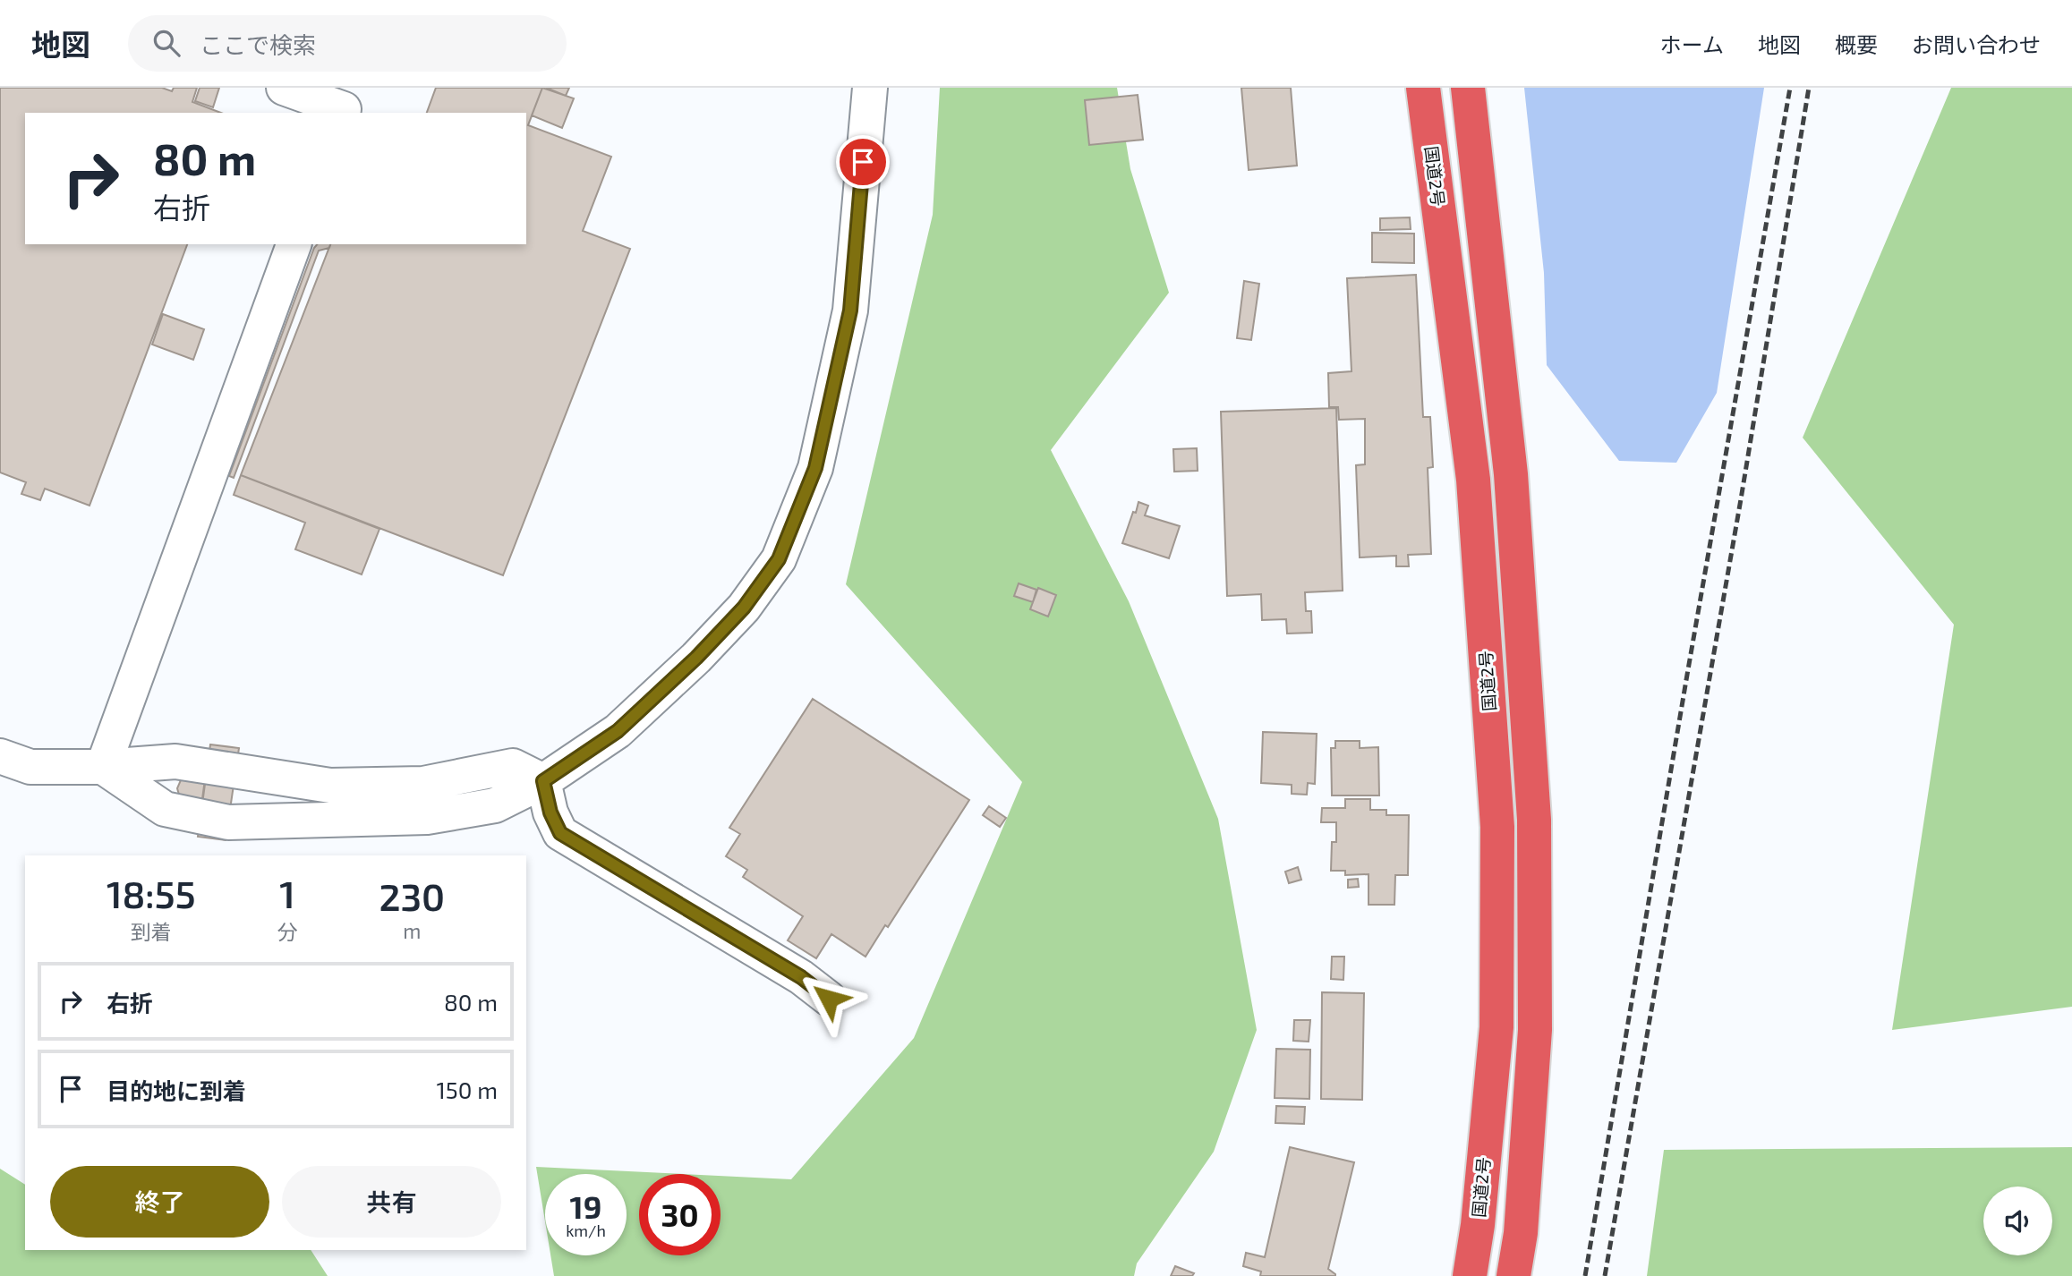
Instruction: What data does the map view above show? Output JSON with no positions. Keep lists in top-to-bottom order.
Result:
{
  "streets": {
    "highway": ["国道2号"]
  },
  "page": {
    "header": "地図",
    "search": "ここで検索",
    "nav": [
      "ホーム",
      "地図",
      "概要",
      "お問い合わせ"
    ],
    "turn": ["80 m", "右折"],
    "eta": [
      "18:55",
      "到着",
      "1",
      "分",
      "230",
      "m"
    ],
    "list": [
      {
        "name": "右折",
        "value": "80 m"
      },
      {
        "name": "目的地に到着",
        "value": "150 m"
      }
    ],
    "buttons": ["終了", "共有"],
    "speed": "19 km/h",
    "limit": "30"
  }
}
